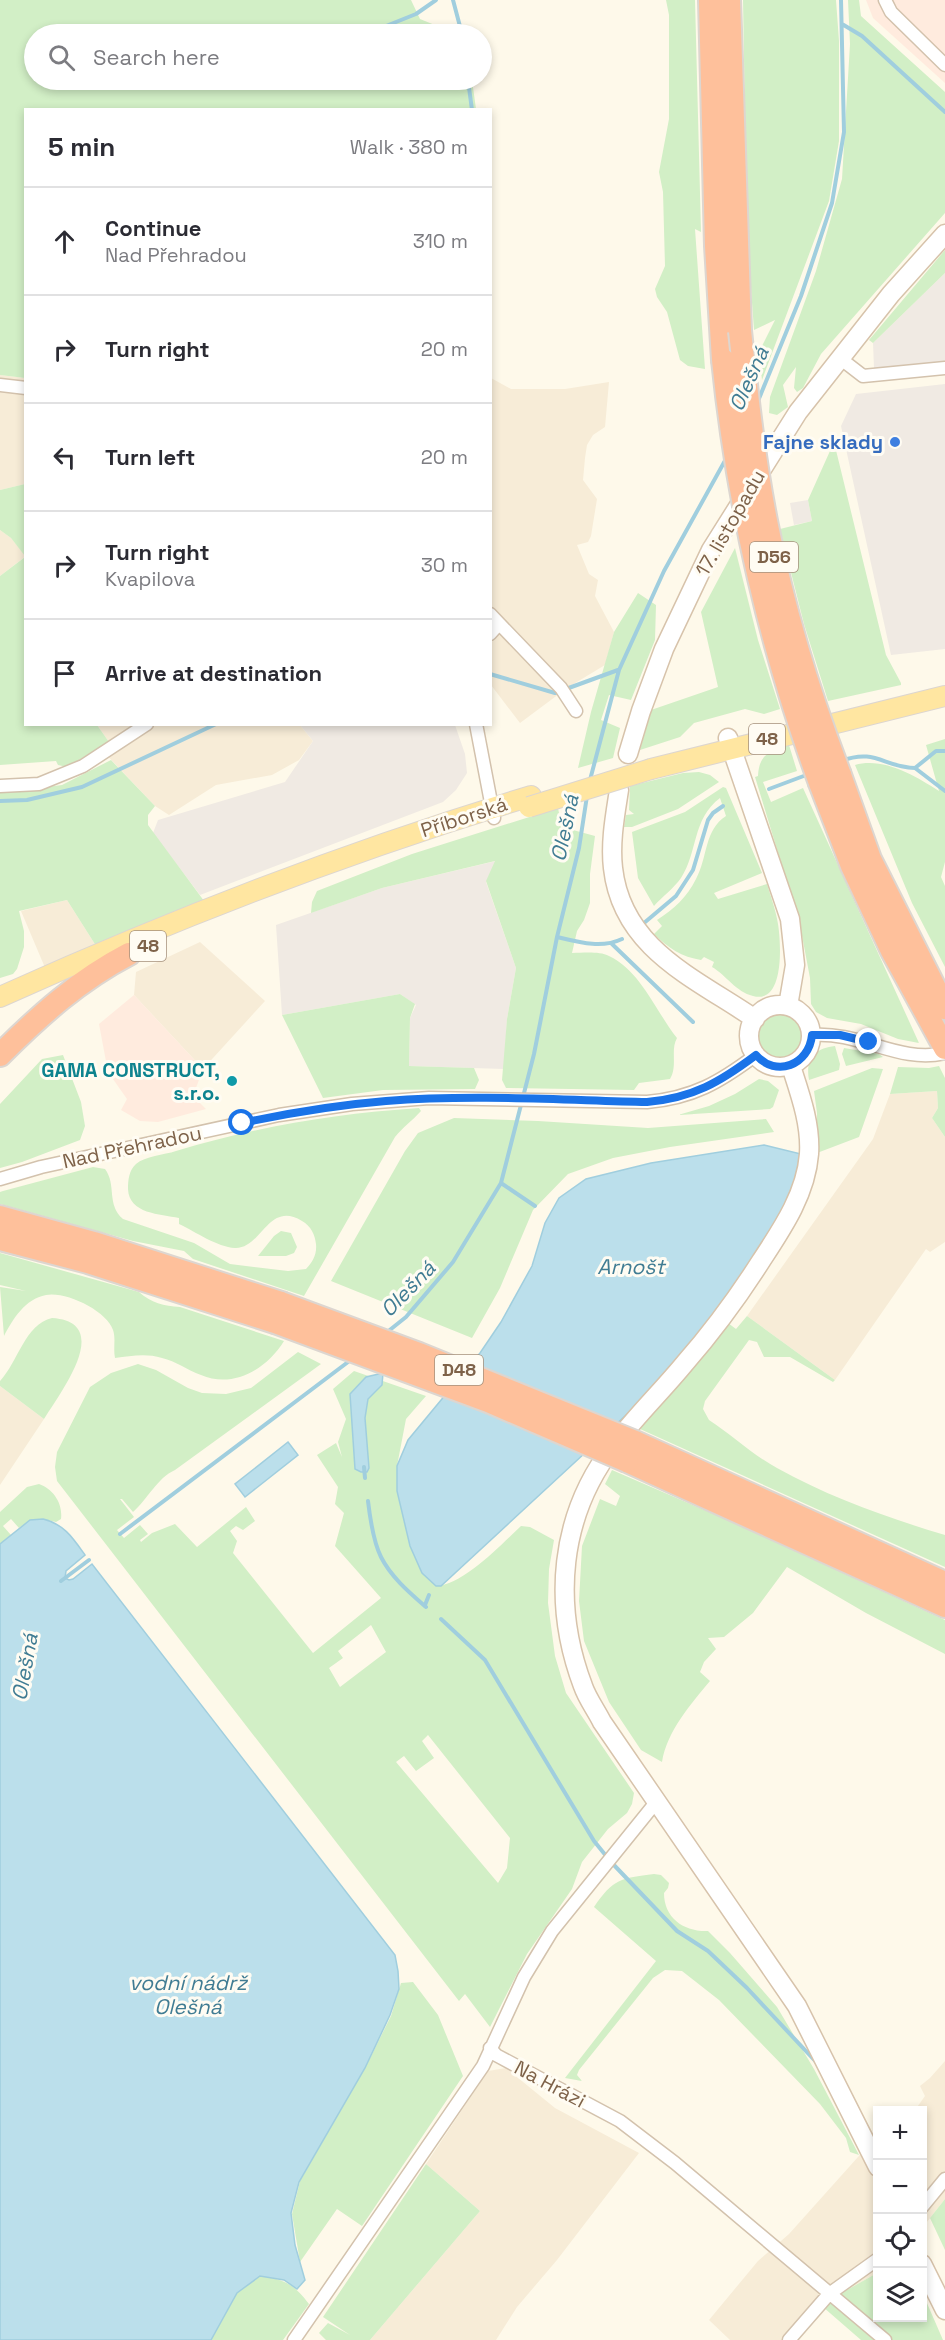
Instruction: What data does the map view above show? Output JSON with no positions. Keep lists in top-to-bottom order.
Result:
{
  "streets": {
    "highway": ["D56", "D48"],
    "main road": ["17. listopadu", "48", "Příborská"],
    "street": ["Nad Přehradou", "Na Hrázi"]
  },
  "water": ["Olešná", "Arnošt", "vodní nádrž Olešná"],
  "places": ["Fajne sklady", "GAMA CONSTRUCT, s.r.o."],
  "page": {
    "search": "Search here",
    "heading": ["5 min", "Walk · 380 m"],
    "list": [
      ["Continue", "Nad Přehradou", "310 m"],
      ["Turn right", "20 m"],
      ["Turn left", "20 m"],
      ["Turn right", "Kvapilova", "30 m"],
      "Arrive at destination"
    ],
    "map_buttons": ["+", "−"]
  }
}
